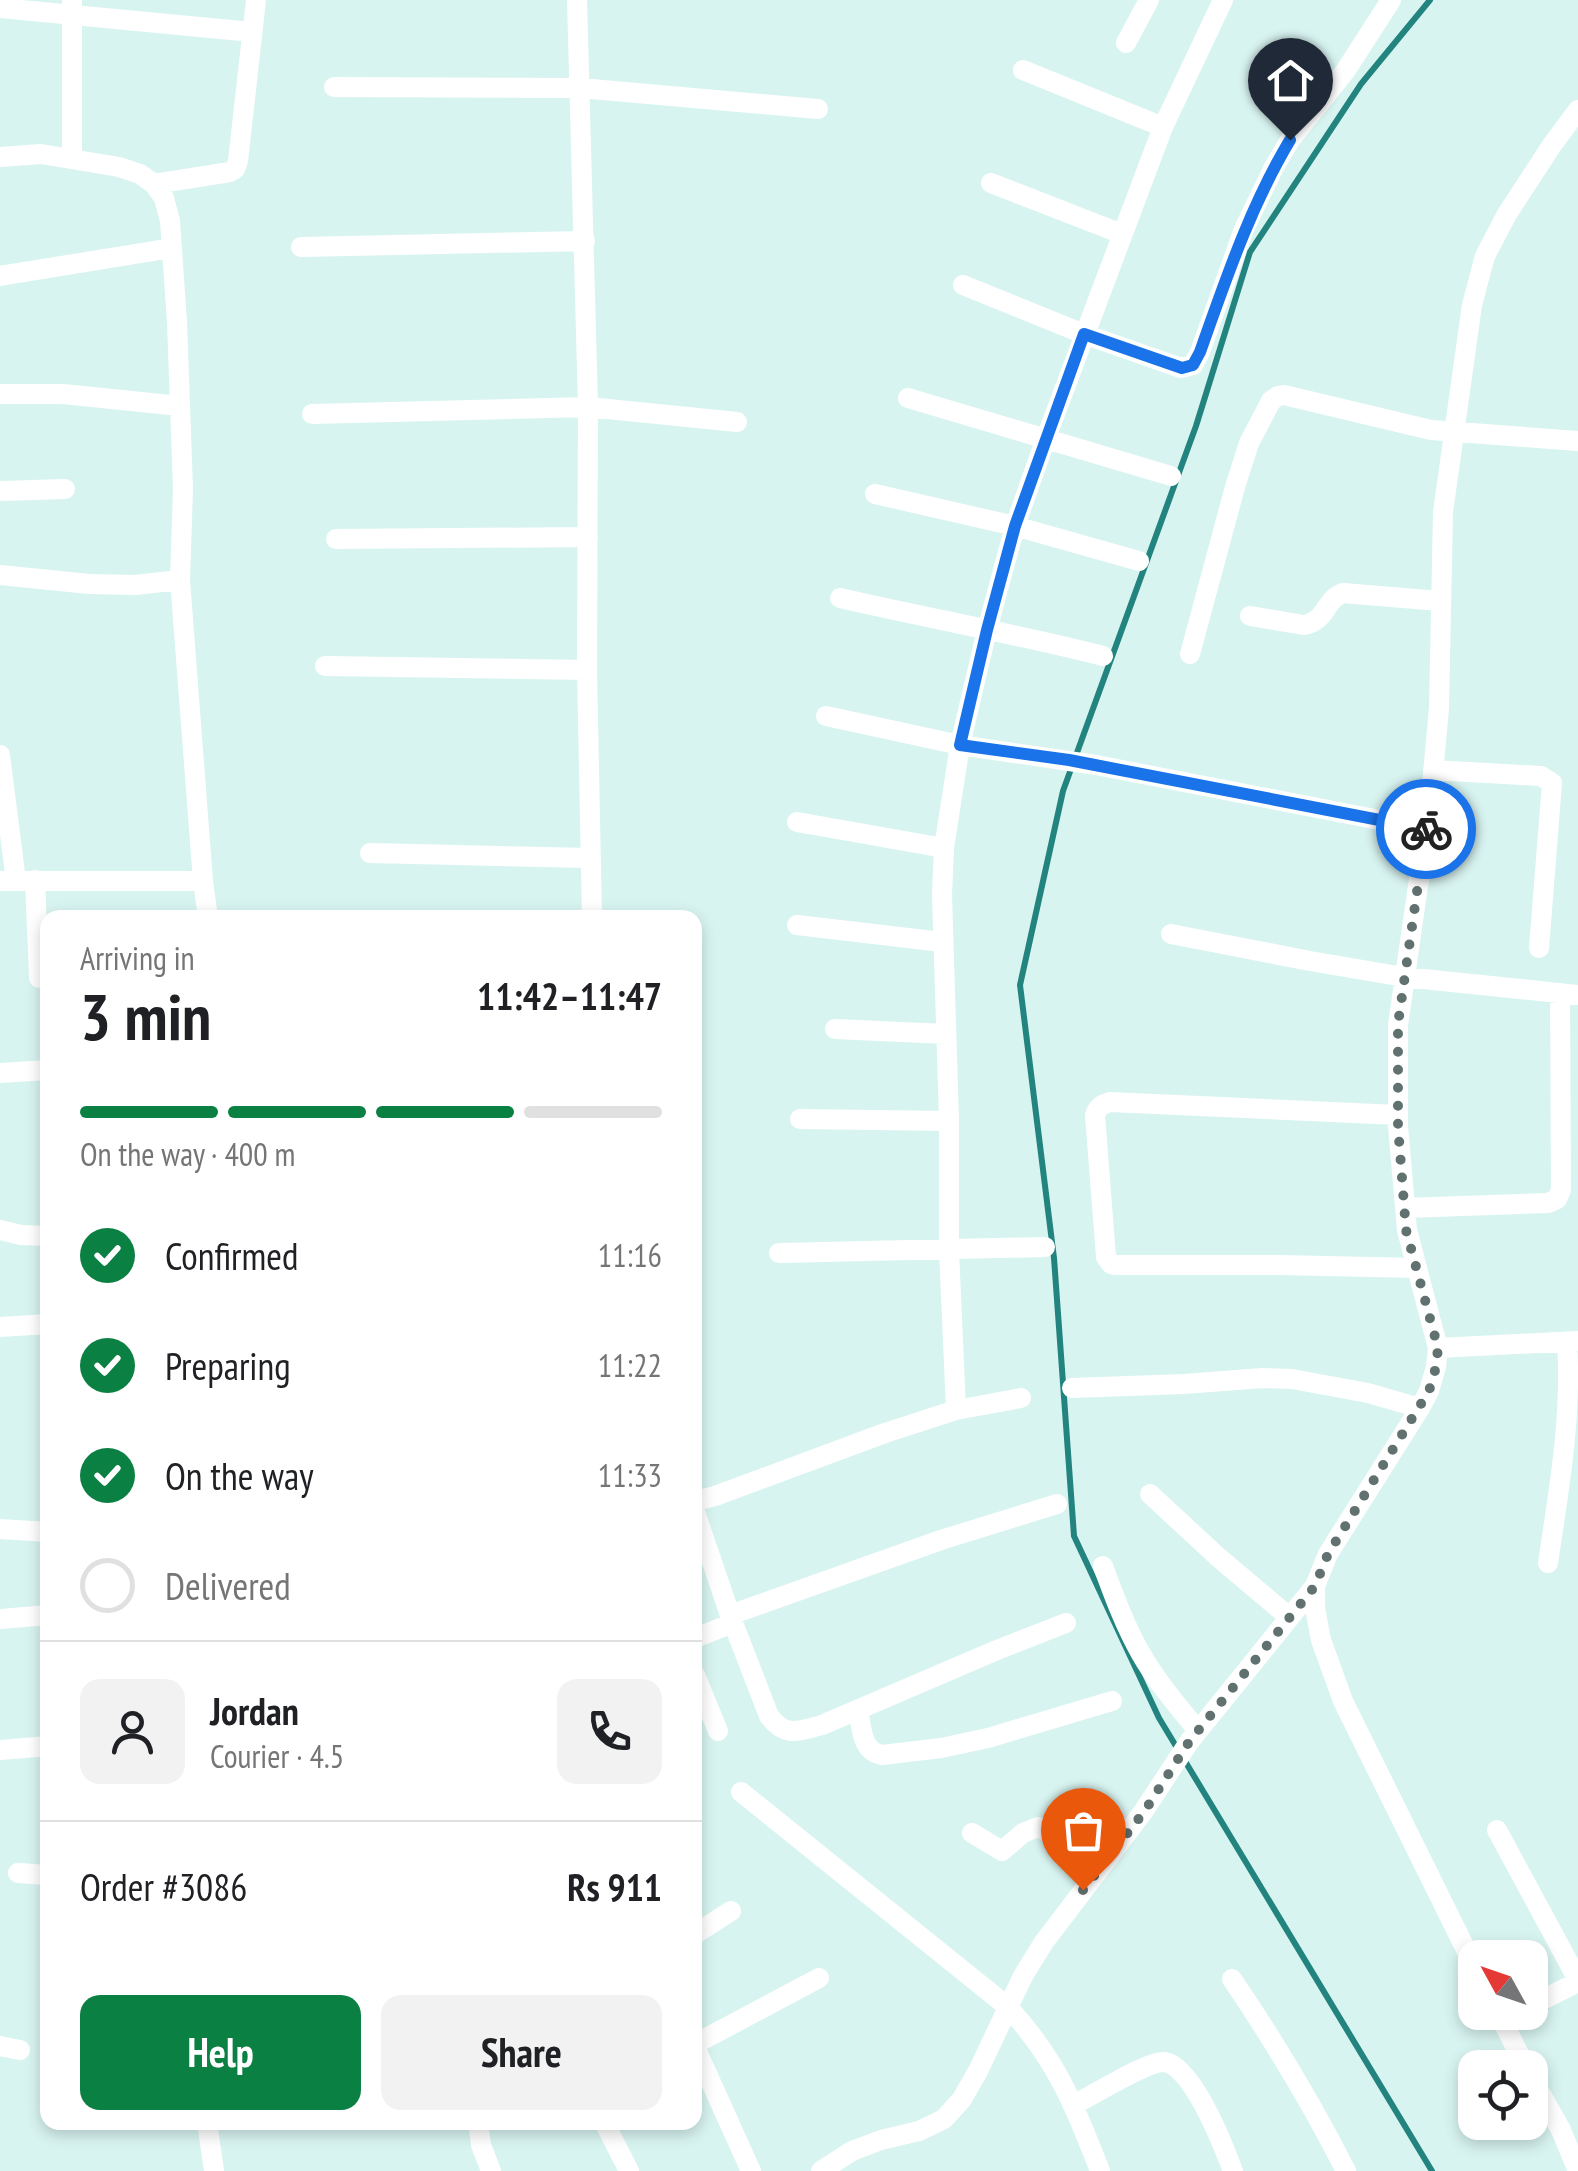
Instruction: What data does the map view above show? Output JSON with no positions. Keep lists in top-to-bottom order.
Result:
{
  "north": "top left",
  "page": {
    "heading": ["3 min", "Arriving in", "11:42–11:47"],
    "panel": [
      "Jordan",
      "Courier · 4.5",
      "Order #3086",
      "Rs 911"
    ],
    "bar": "On the way · 400 m",
    "list": [
      ["Confirmed", "11:16"],
      ["Preparing", "11:22"],
      ["On the way", "11:33"],
      "Delivered"
    ],
    "buttons": ["Help", "Share"]
  }
}
